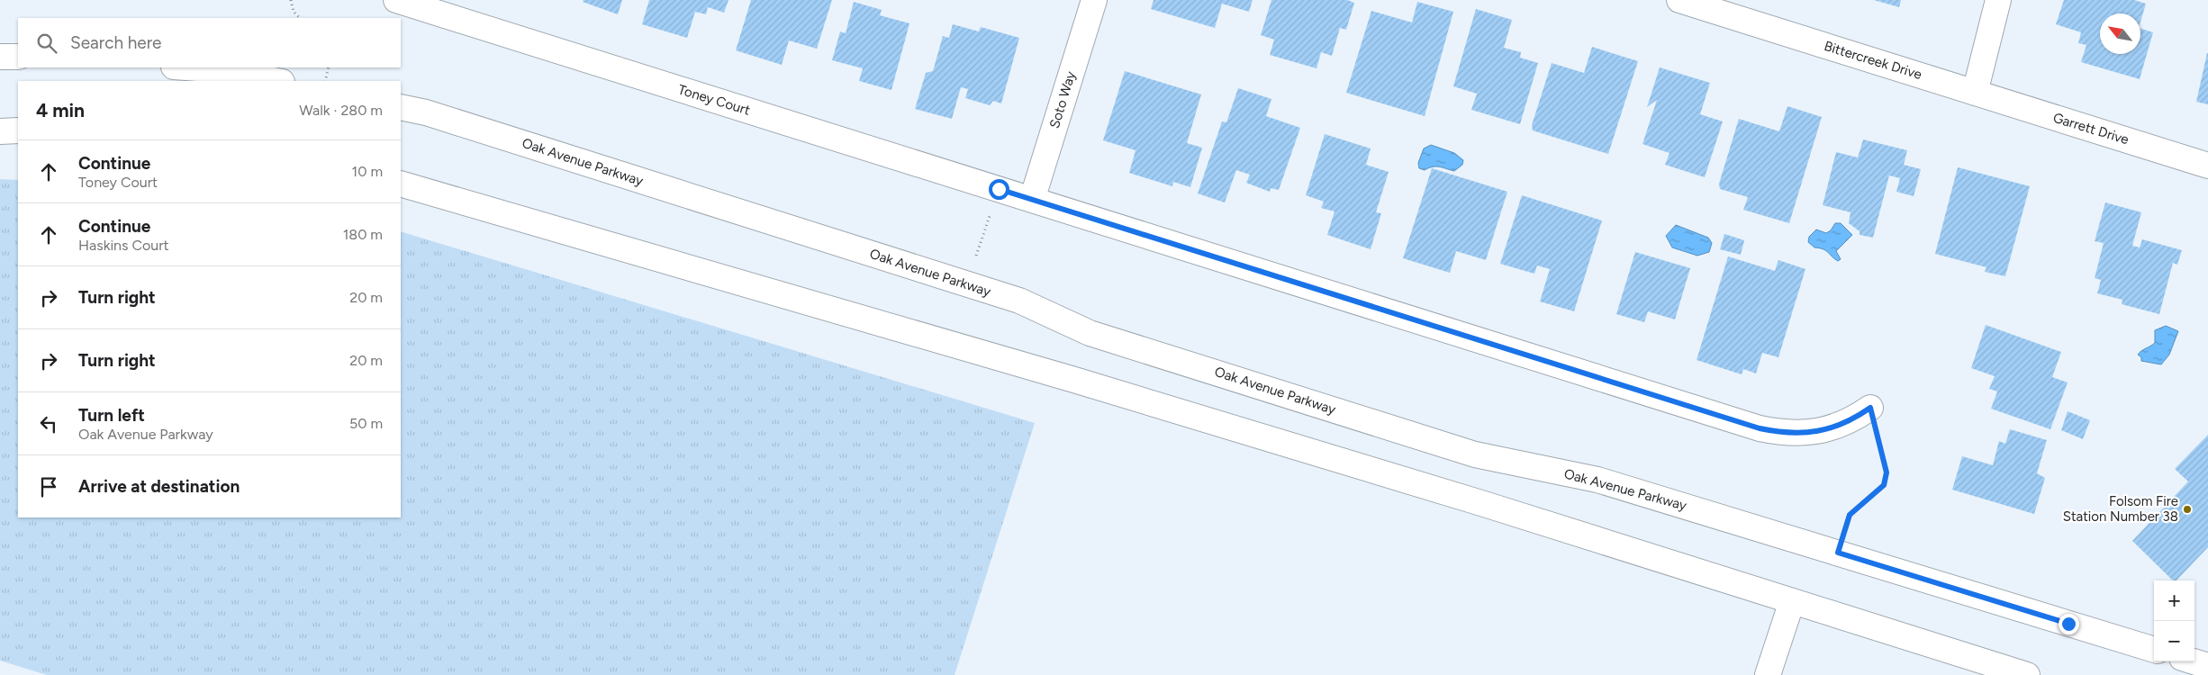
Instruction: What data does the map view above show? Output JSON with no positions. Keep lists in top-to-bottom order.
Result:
{
  "streets": {
    "street": [
      "Bittercreek Drive",
      "Toney Court",
      "Soto Way",
      "Garrett Drive",
      "Oak Avenue Parkway"
    ]
  },
  "crossings": [
    ["Bittercreek Drive", "Garrett Drive"],
    ["Toney Court", "Soto Way"]
  ],
  "places": ["Folsom Fire Station Number 38"],
  "north": "top left",
  "page": {
    "search": "Search here",
    "heading": ["4 min", "Walk · 280 m"],
    "list": [
      ["Continue", "Toney Court", "10 m"],
      ["Continue", "Haskins Court", "180 m"],
      ["Turn right", "20 m"],
      ["Turn right", "20 m"],
      ["Turn left", "Oak Avenue Parkway", "50 m"],
      "Arrive at destination"
    ],
    "map_buttons": ["+", "−"]
  }
}
